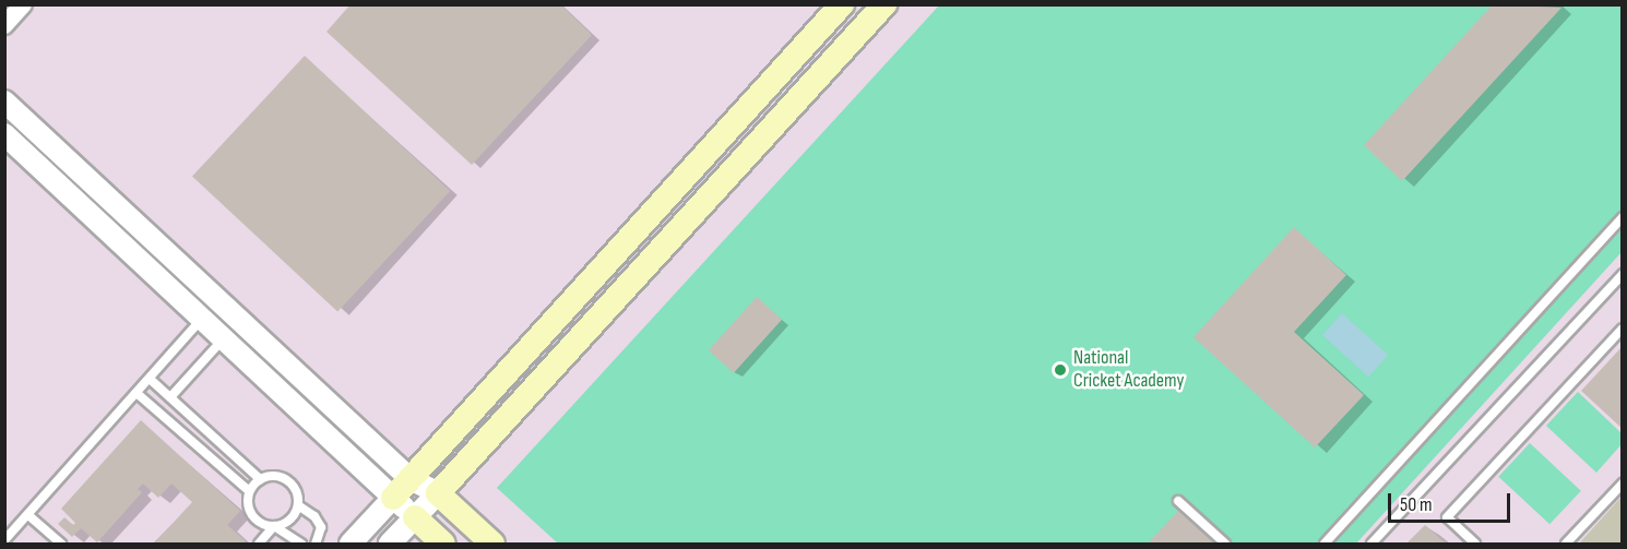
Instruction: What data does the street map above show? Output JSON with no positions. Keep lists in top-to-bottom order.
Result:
{
  "places": ["National Cricket Academy"],
  "scale_bar": "50 m"
}
